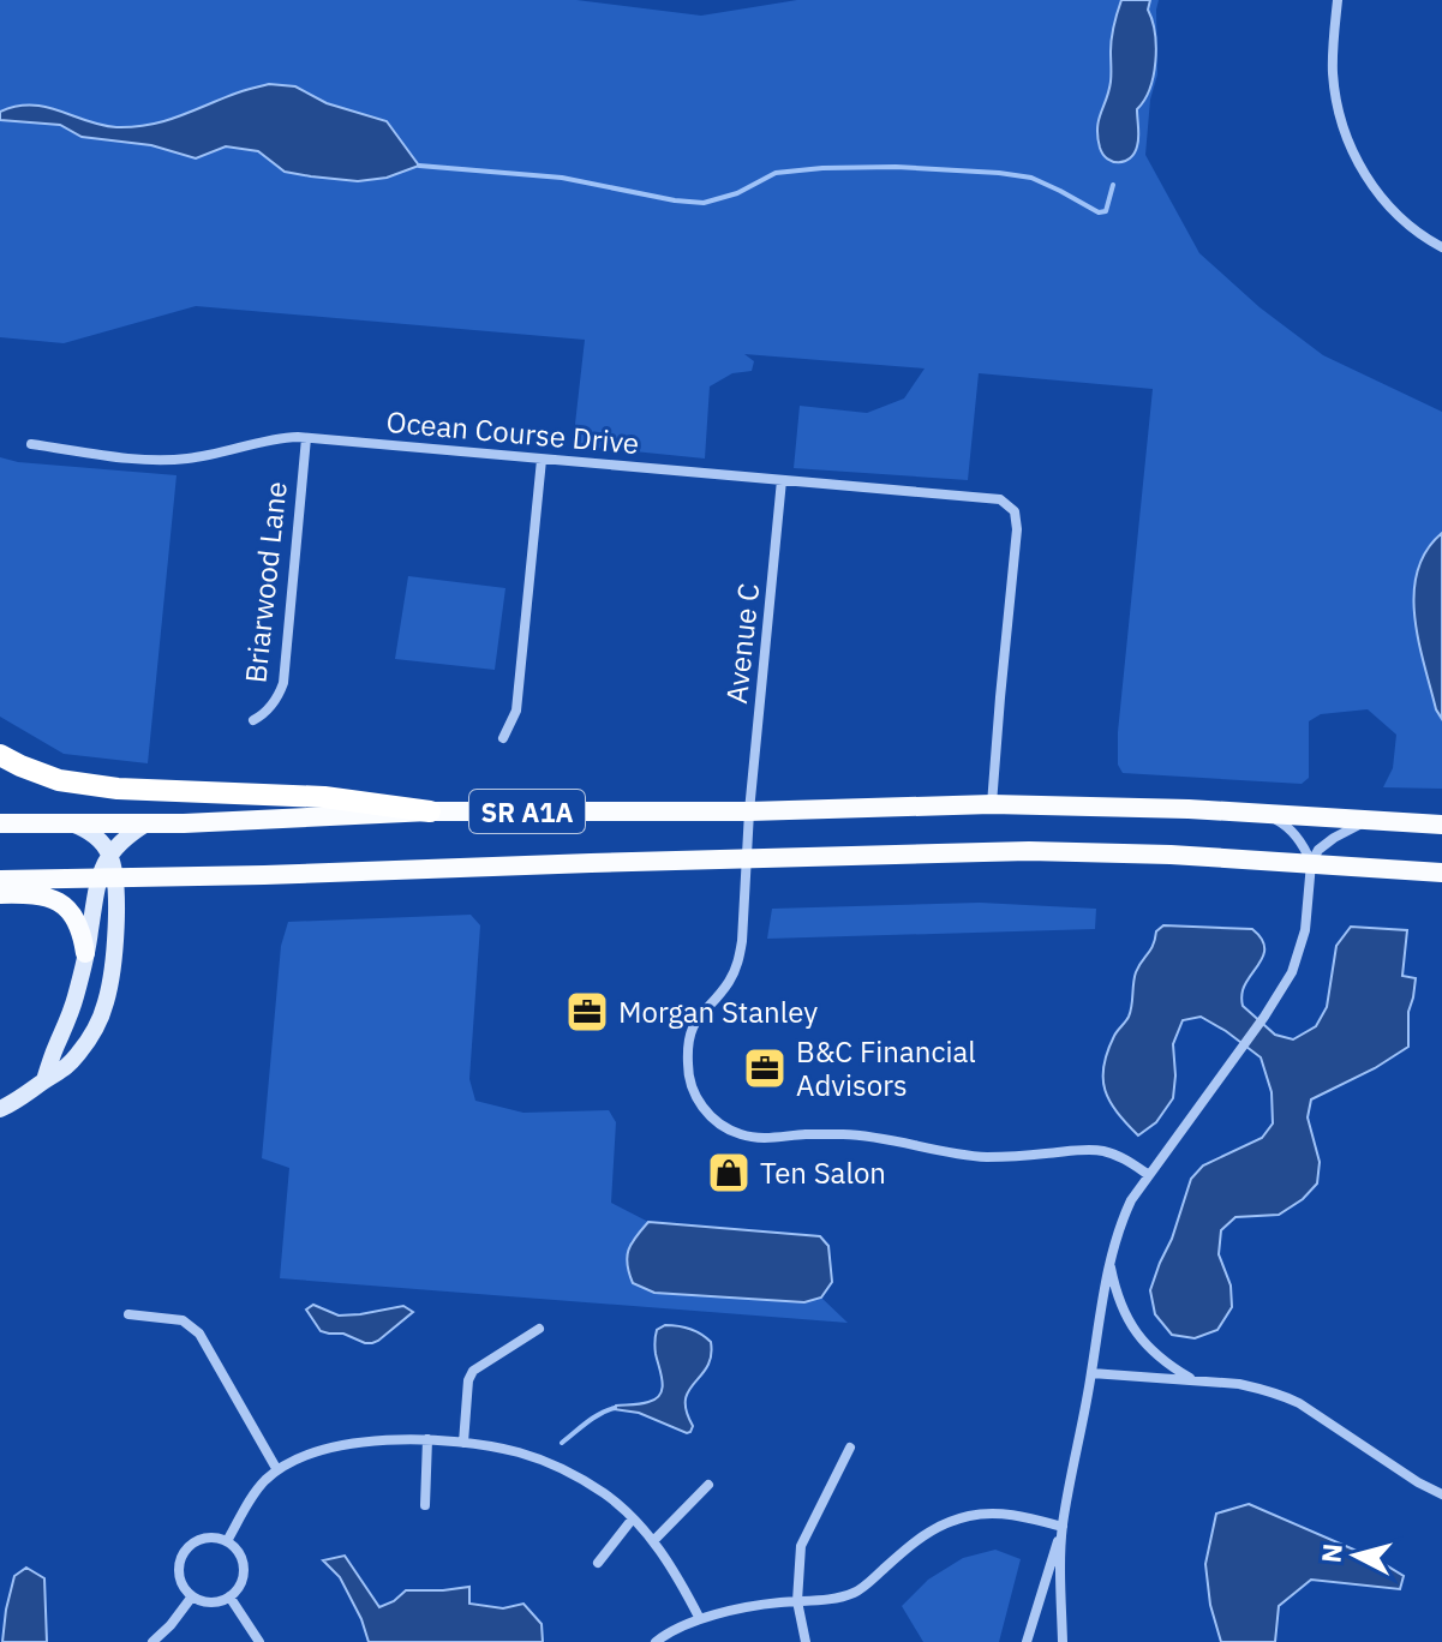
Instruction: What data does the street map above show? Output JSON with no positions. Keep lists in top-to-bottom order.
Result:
{
  "streets": {
    "main road": ["SR A1A"],
    "street": ["Ocean Course Drive", "Briarwood Lane", "Avenue C"]
  },
  "crossings": [
    ["Ocean Course Drive", "Briarwood Lane"],
    ["Ocean Course Drive", "Avenue C"],
    ["Ocean Course Drive", "SR A1A"],
    ["Avenue C", "SR A1A"]
  ],
  "places": {
    "office": ["Morgan Stanley", "B&C Financial Advisors"],
    "shop": ["Ten Salon"]
  },
  "north": "left"
}
